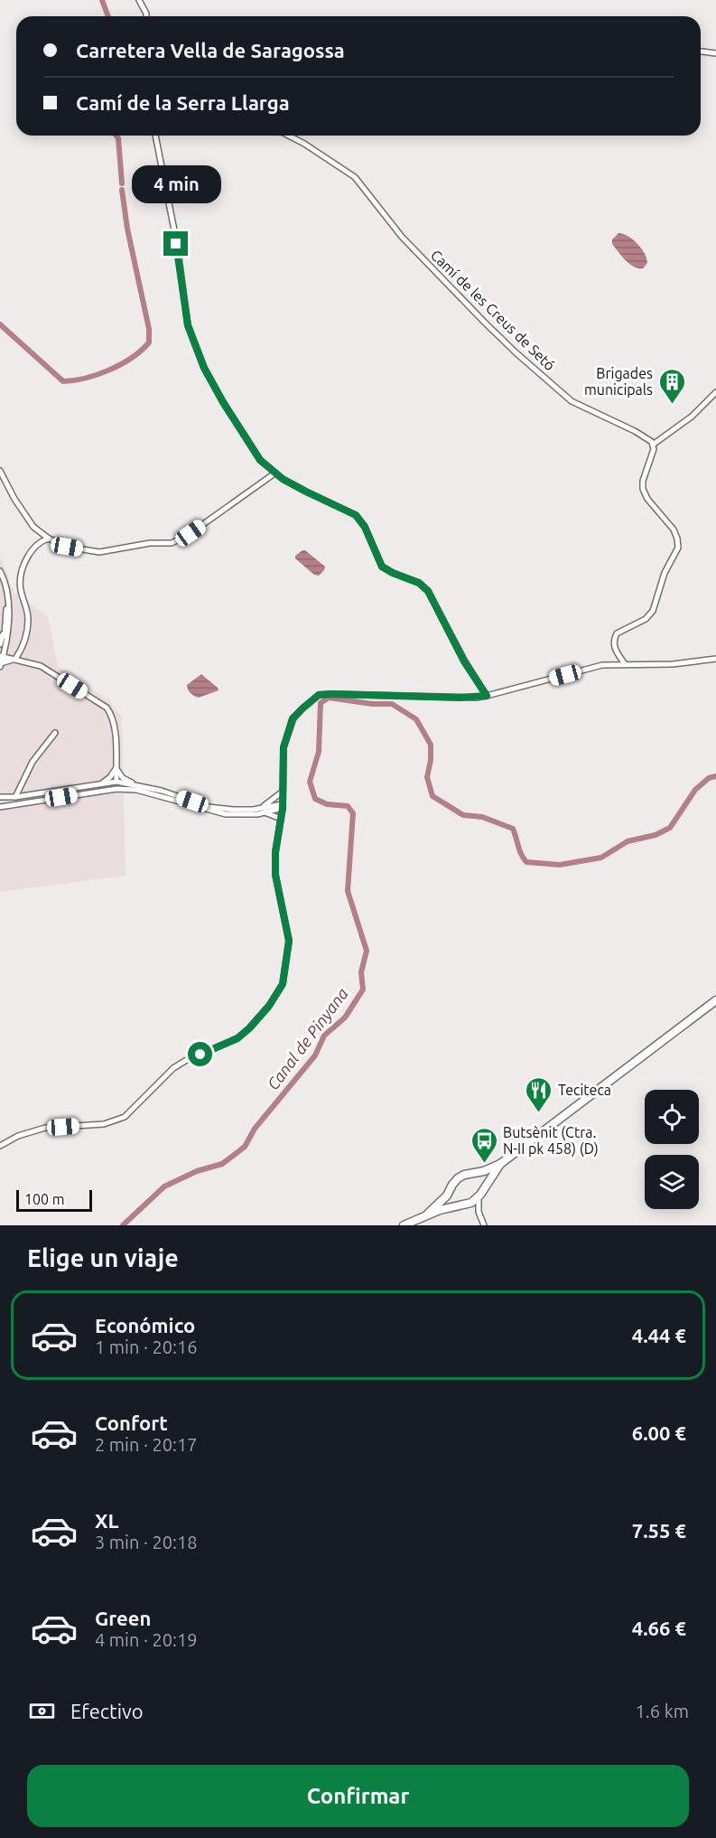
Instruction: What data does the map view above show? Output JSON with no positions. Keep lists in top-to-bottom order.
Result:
{
  "streets": {
    "street": ["Camí de les Creus de Setó"]
  },
  "water": ["Canal de Pinyana"],
  "places": {
    "building": ["Brigades municipals"],
    "restaurant": ["Teciteca"],
    "bus stop": ["Butsènit (Ctra. N-II pk 458) (D)"]
  },
  "scale_bar": "100 m",
  "page": {
    "banner": ["Carretera Vella de Saragossa", "Camí de la Serra Llarga"],
    "bubble": "4 min",
    "scale": "100 m",
    "heading": "Elige un viaje",
    "list": [
      {
        "name": "Económico",
        "note": "1 min · 20:16",
        "value": "4.44 €"
      },
      {
        "name": "Confort",
        "note": "2 min · 20:17",
        "value": "6.00 €"
      },
      {
        "name": "XL",
        "note": "3 min · 20:18",
        "value": "7.55 €"
      },
      {
        "name": "Green",
        "note": "4 min · 20:19",
        "value": "4.66 €"
      }
    ],
    "pay": ["Efectivo", "1.6 km"],
    "buttons": "Confirmar"
  }
}
